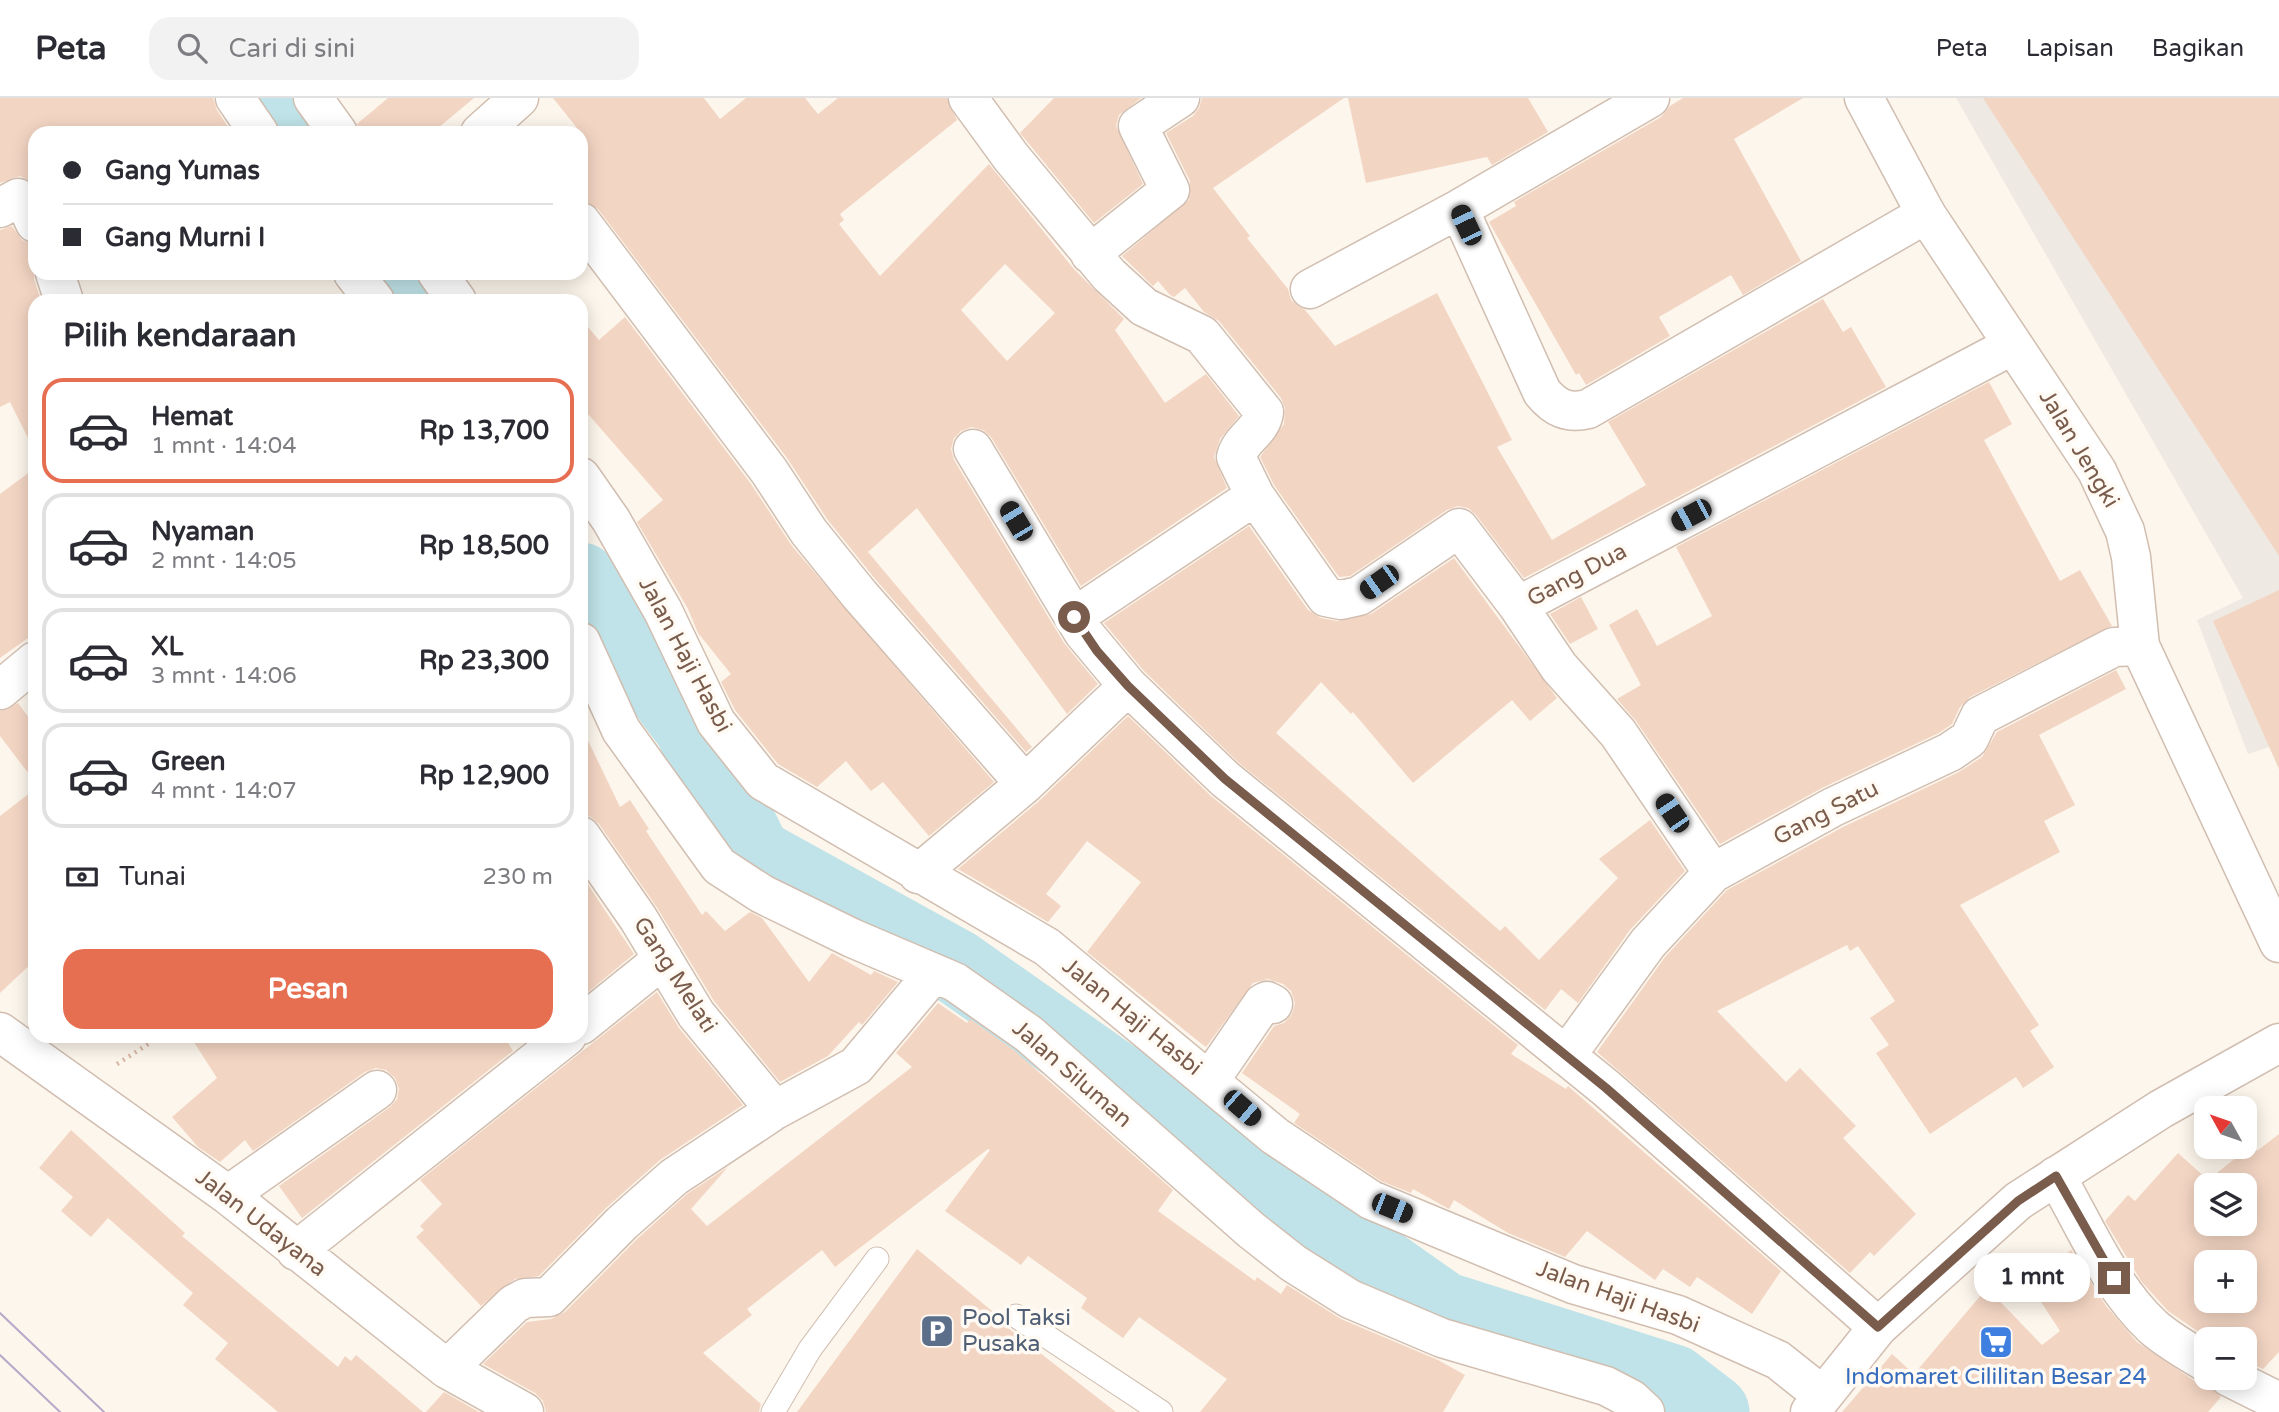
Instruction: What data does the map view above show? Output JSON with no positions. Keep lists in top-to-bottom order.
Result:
{
  "streets": {
    "street": [
      "Jalan Jengki",
      "Gang Dua",
      "Jalan Haji Hasbi",
      "Gang Satu",
      "Gang Melati",
      "Jalan Siluman",
      "Jalan Udayana"
    ]
  },
  "crossings": [
    ["Jalan Jengki", "Gang Dua"],
    ["Jalan Jengki", "Gang Satu"]
  ],
  "places": {
    "parking": ["Pool Taksi Pusaka"],
    "supermarket": ["Indomaret Cililitan Besar 24"]
  },
  "north": "top left",
  "page": {
    "header": "Peta",
    "search": "Cari di sini",
    "nav": ["Peta", "Lapisan", "Bagikan"],
    "banner": ["Gang Yumas", "Gang Murni I"],
    "heading": "Pilih kendaraan",
    "list": [
      {
        "name": "Hemat",
        "note": "1 mnt · 14:04",
        "value": "Rp 13,700"
      },
      {
        "name": "Nyaman",
        "note": "2 mnt · 14:05",
        "value": "Rp 18,500"
      },
      {
        "name": "XL",
        "note": "3 mnt · 14:06",
        "value": "Rp 23,300"
      },
      {
        "name": "Green",
        "note": "4 mnt · 14:07",
        "value": "Rp 12,900"
      }
    ],
    "pay": ["Tunai", "230 m"],
    "buttons": "Pesan",
    "map_buttons": ["+", "−"],
    "bubble": "1 mnt"
  }
}
